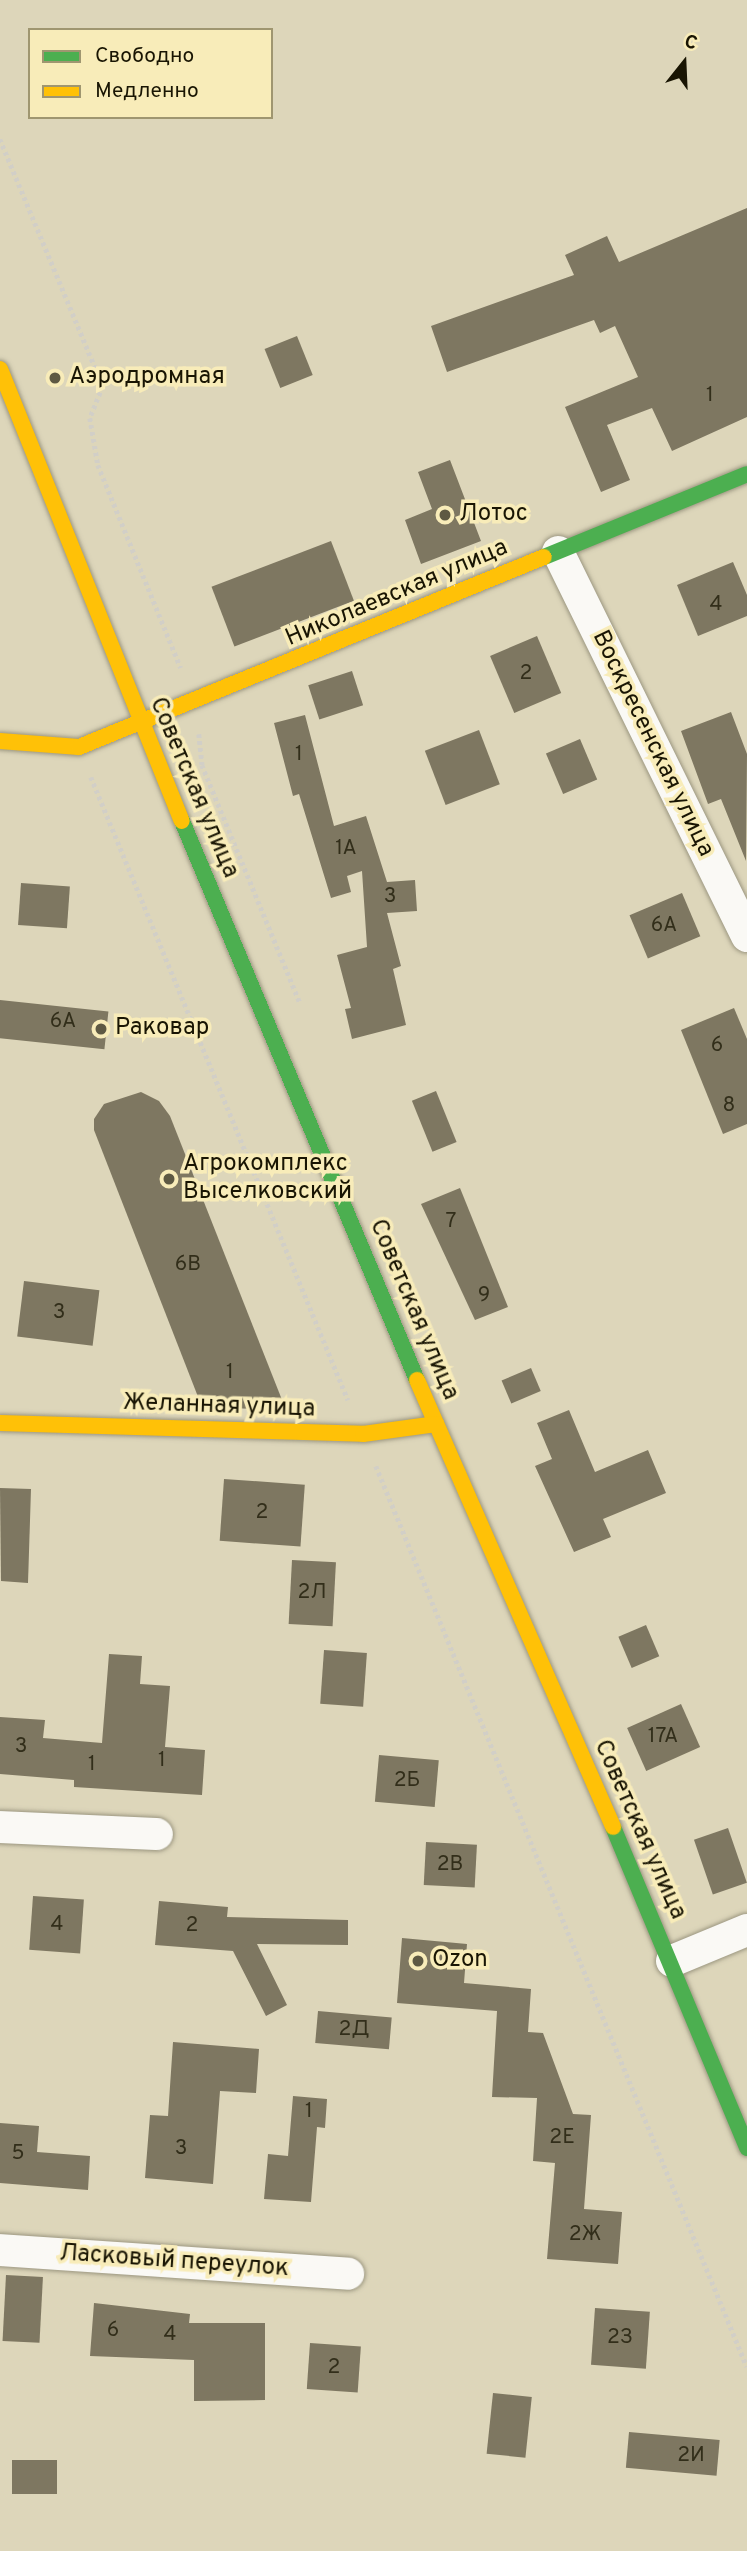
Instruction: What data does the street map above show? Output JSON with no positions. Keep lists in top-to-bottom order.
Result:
{
  "streets": {
    "main road": ["Николаевская улица", "Советская улица", "Желанная улица"],
    "street": ["Воскресенская улица", "Ласковый переулок"]
  },
  "crossings": [
    ["Николаевская улица", "Воскресенская улица"],
    ["Николаевская улица", "Советская улица"],
    ["Советская улица", "Желанная улица"]
  ],
  "places": [
    "Аэродромная",
    "Лотос",
    "Раковар",
    "Агрокомплекс Выселковский",
    "Ozon"
  ],
  "house_numbers": [
    "1",
    "4",
    "2",
    "1",
    "1А",
    "3",
    "6А",
    "6А",
    "6",
    "8",
    "7",
    "6В",
    "9",
    "3",
    "1",
    "2",
    "2Л",
    "17А",
    "3",
    "1",
    "1",
    "2Б",
    "2В",
    "4",
    "2",
    "2Д",
    "1",
    "2Е",
    "3",
    "5",
    "2Ж",
    "6",
    "4",
    "2З",
    "2",
    "2И"
  ],
  "legend": ["Свободно", "Медленно"],
  "north": "top"
}
